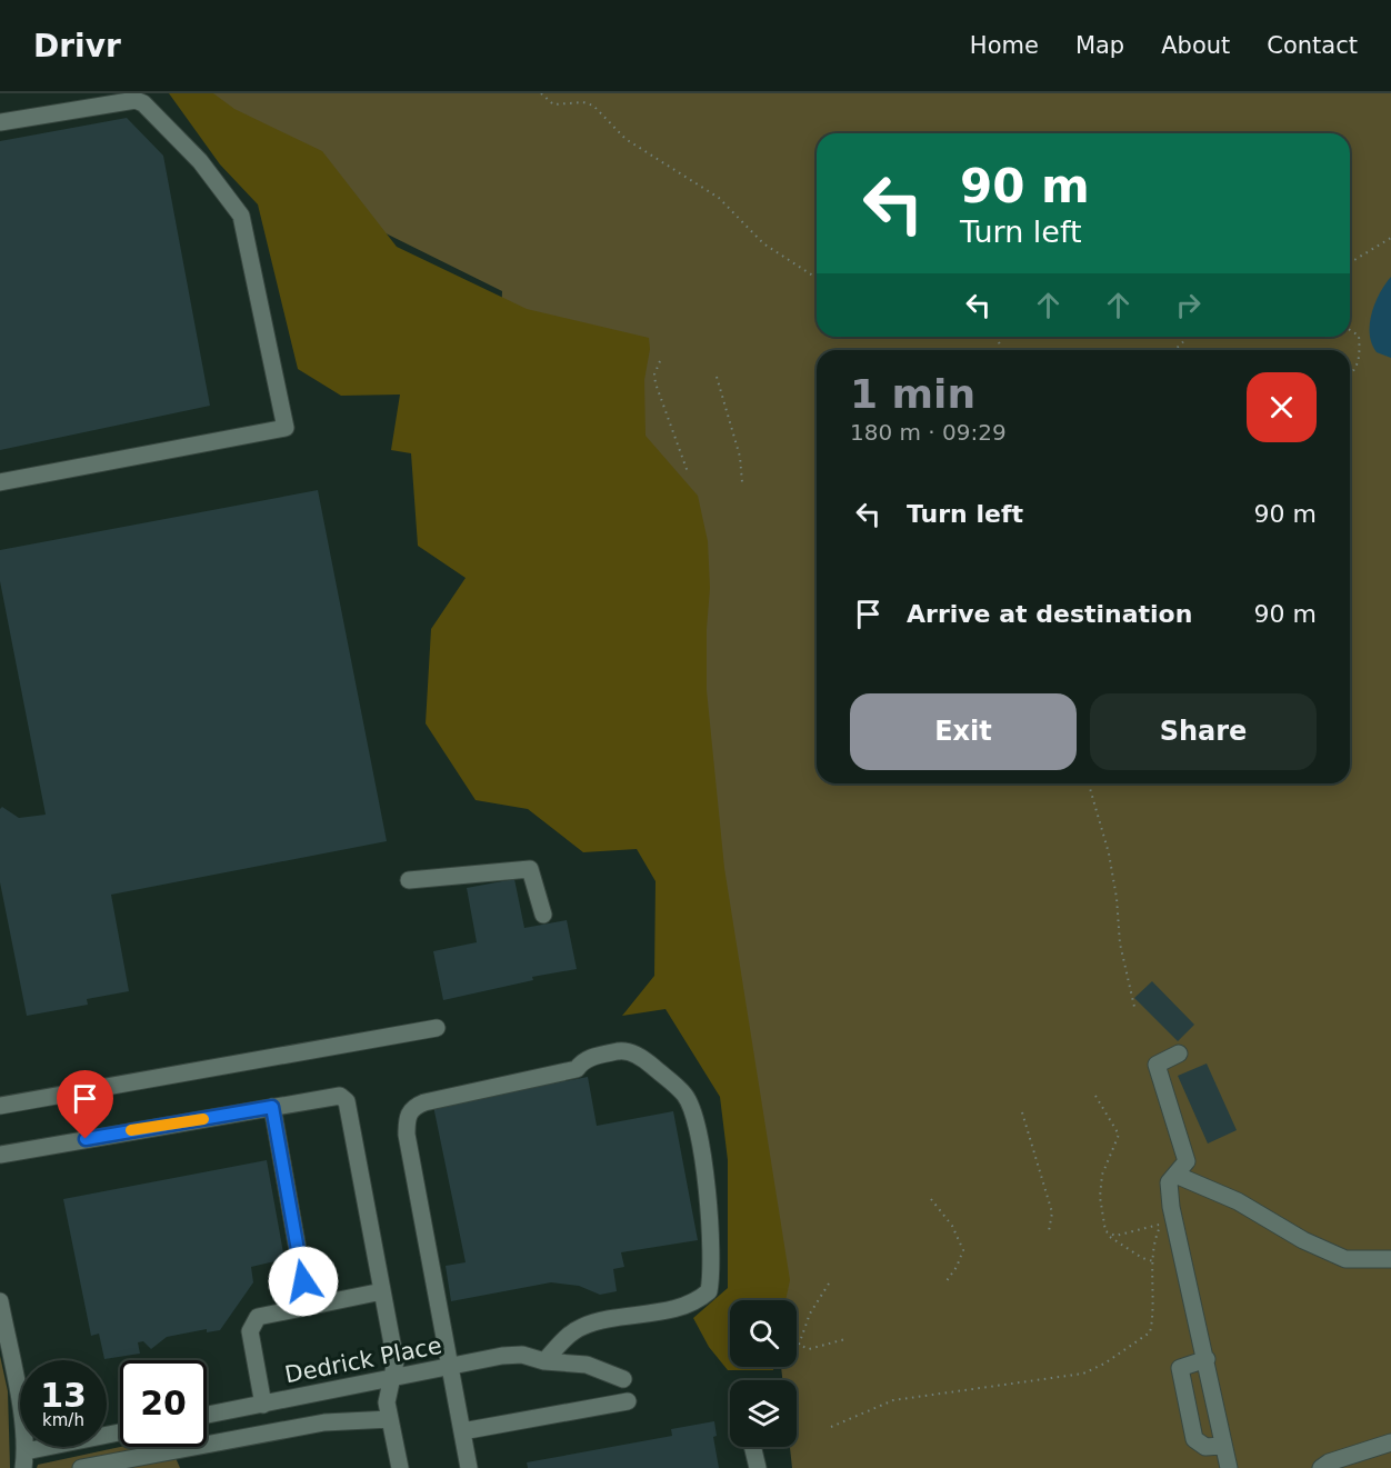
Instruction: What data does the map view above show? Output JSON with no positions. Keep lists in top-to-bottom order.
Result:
{
  "streets": {
    "street": ["Dedrick Place"]
  },
  "page": {
    "header": "Drivr",
    "nav": [
      "Home",
      "Map",
      "About",
      "Contact"
    ],
    "turn": ["90 m", "Turn left"],
    "heading": ["1 min", "180 m · 09:29"],
    "list": [
      {
        "name": "Turn left",
        "value": "90 m"
      },
      {
        "name": "Arrive at destination",
        "value": "90 m"
      }
    ],
    "buttons": ["Exit", "Share"],
    "speed": "13 km/h",
    "limit": "20"
  }
}
